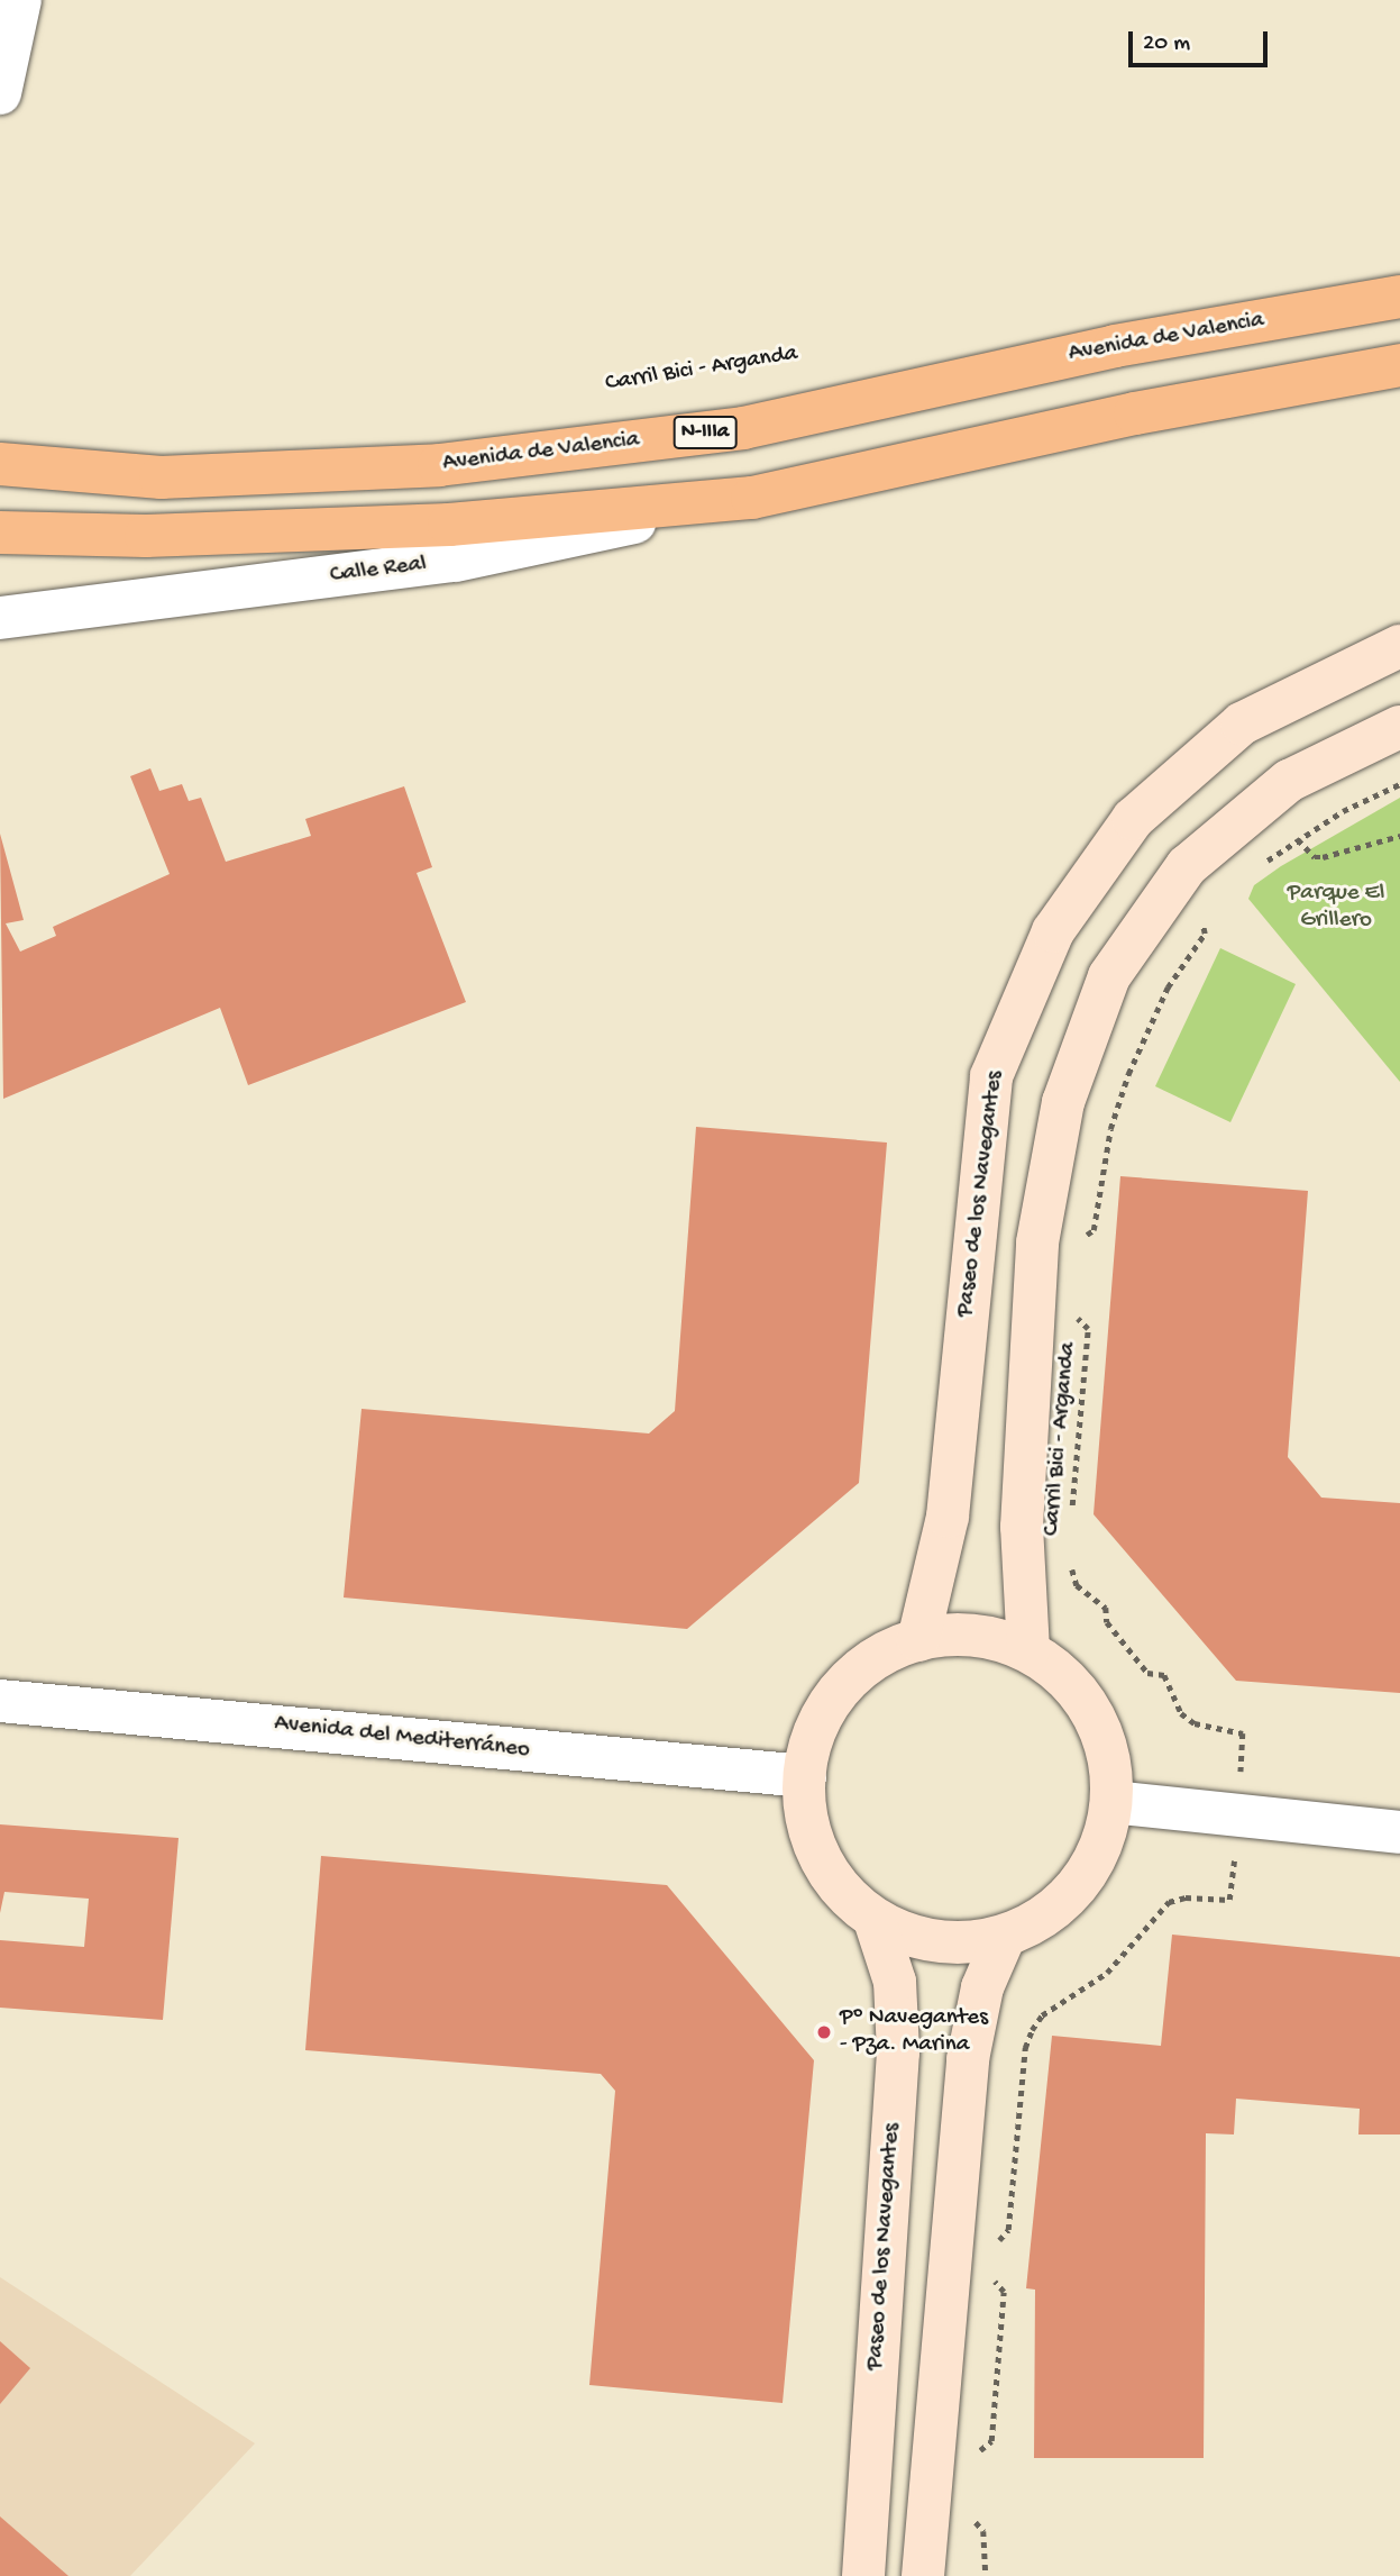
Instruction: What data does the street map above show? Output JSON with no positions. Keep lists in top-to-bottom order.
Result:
{
  "streets": {
    "highway": ["Avenida de Valencia", "N-IIIa"],
    "main road": ["Paseo de los Navegantes"],
    "street": ["Calle Real", "Avenida del Mediterráneo"],
    "path": ["Carril Bici - Arganda"]
  },
  "parks": ["Parque El Grillero"],
  "places": ["Pº Navegantes - Pza. Marina"],
  "scale_bar": "20 m"
}
